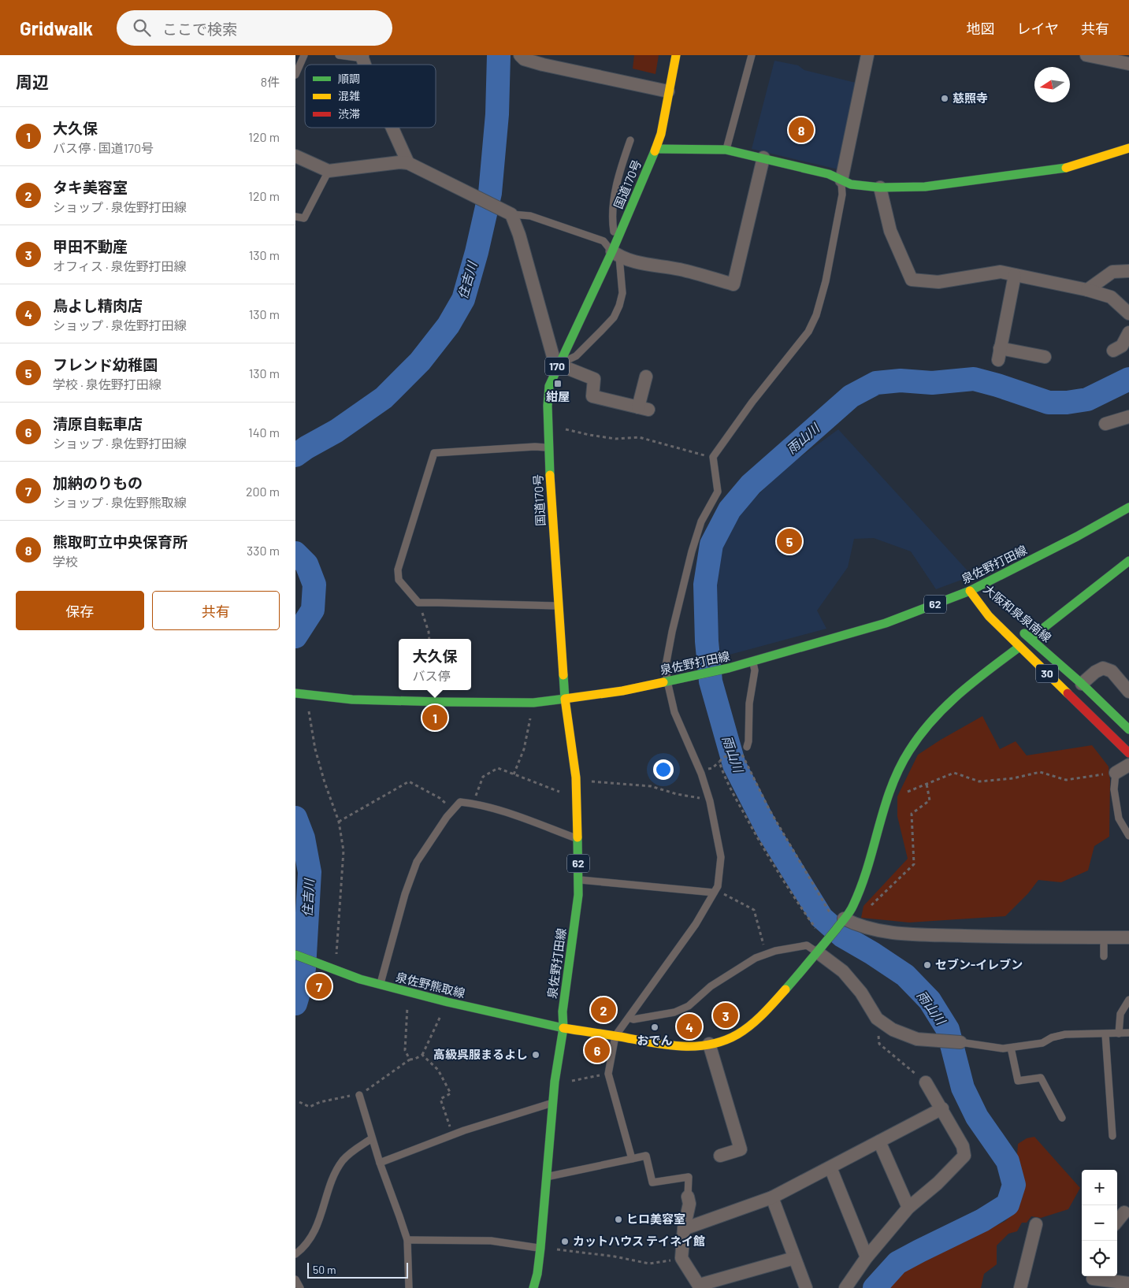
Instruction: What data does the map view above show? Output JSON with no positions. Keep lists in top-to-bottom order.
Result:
{
  "streets": {
    "main road": [
      "国道170号",
      "170",
      "泉佐野打田線",
      "62",
      "大阪和泉泉南線",
      "30",
      "泉佐野熊取線"
    ]
  },
  "crossings": [
    ["国道170号", "泉佐野打田線"],
    ["泉佐野打田線", "大阪和泉泉南線"],
    ["泉佐野打田線", "泉佐野熊取線"]
  ],
  "water": ["住吉川", "雨山川"],
  "places": {
    "other": [
      "慈照寺",
      "セブン-イレブン",
      "おでん",
      "高級呉服まるよし",
      "ヒロ美容室",
      "カットハウス テイネイ館"
    ],
    "transit": ["紺屋"]
  },
  "legend": ["順調", "混雑", "渋滞"],
  "scale_bar": "50 m",
  "north": "left",
  "page": {
    "header": "Gridwalk",
    "search": "ここで検索",
    "nav": ["地図", "レイヤ", "共有"],
    "heading": ["周辺", "8件"],
    "list": [
      {
        "mark": "1",
        "name": "大久保",
        "note": "バス停 · 国道170号",
        "value": "120 m"
      },
      {
        "mark": "2",
        "name": "タキ美容室",
        "note": "ショップ · 泉佐野打田線",
        "value": "120 m"
      },
      {
        "mark": "3",
        "name": "甲田不動産",
        "note": "オフィス · 泉佐野打田線",
        "value": "130 m"
      },
      {
        "mark": "4",
        "name": "鳥よし精肉店",
        "note": "ショップ · 泉佐野打田線",
        "value": "130 m"
      },
      {
        "mark": "5",
        "name": "フレンド幼稚園",
        "note": "学校 · 泉佐野打田線",
        "value": "130 m"
      },
      {
        "mark": "6",
        "name": "清原自転車店",
        "note": "ショップ · 泉佐野打田線",
        "value": "140 m"
      },
      {
        "mark": "7",
        "name": "加納のりもの",
        "note": "ショップ · 泉佐野熊取線",
        "value": "200 m"
      },
      {
        "mark": "8",
        "name": "熊取町立中央保育所",
        "note": "学校",
        "value": "330 m"
      }
    ],
    "pins": [
      "8",
      "5",
      "1",
      "7",
      "2",
      "3",
      "4",
      "6"
    ],
    "buttons": ["保存", "共有"],
    "popup": ["大久保", "バス停"],
    "map_buttons": ["+", "−"],
    "scale": "50 m"
  }
}
